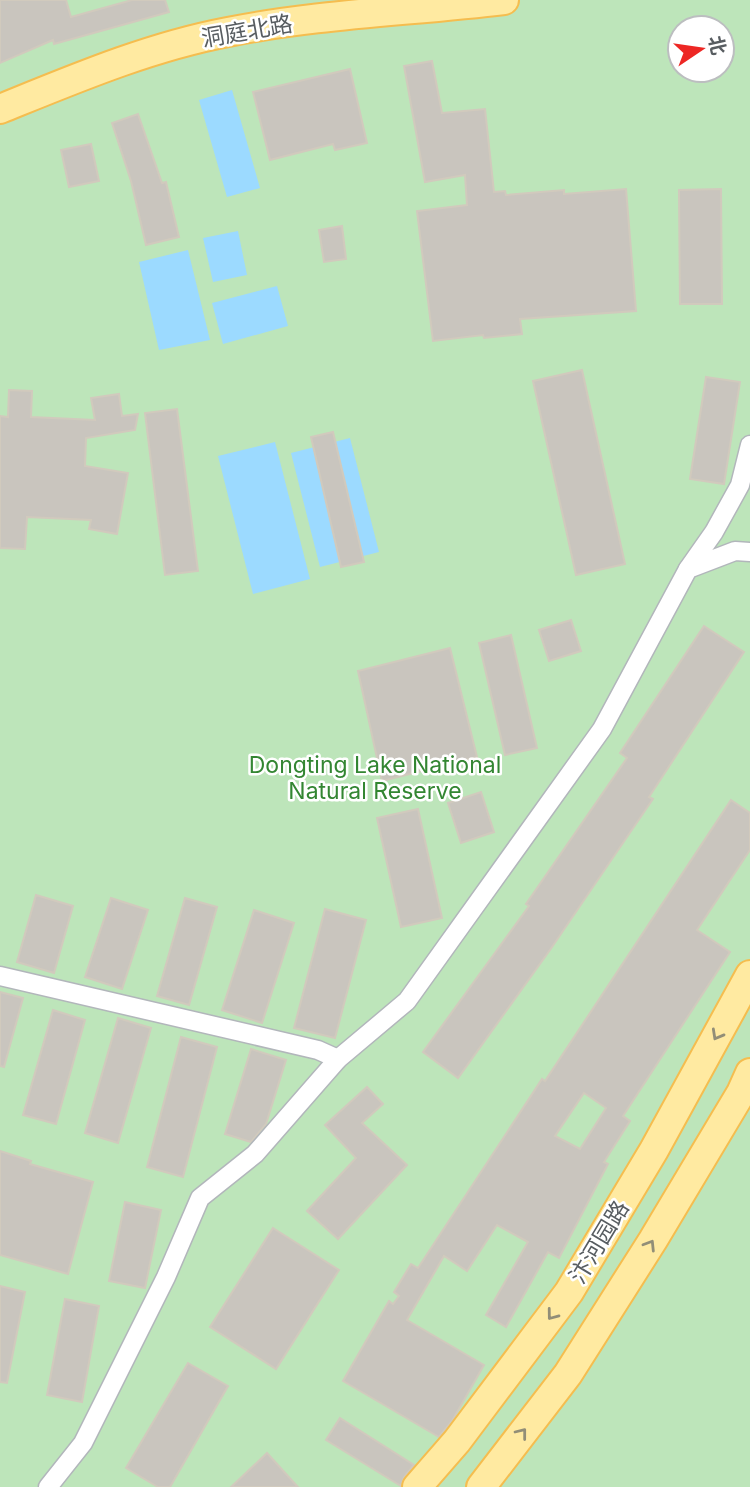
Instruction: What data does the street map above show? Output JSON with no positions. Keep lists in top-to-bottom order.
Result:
{
  "streets": {
    "main road": ["洞庭北路", "汴河园路"]
  },
  "parks": ["Dongting Lake National Natural Reserve"],
  "north": "right"
}
